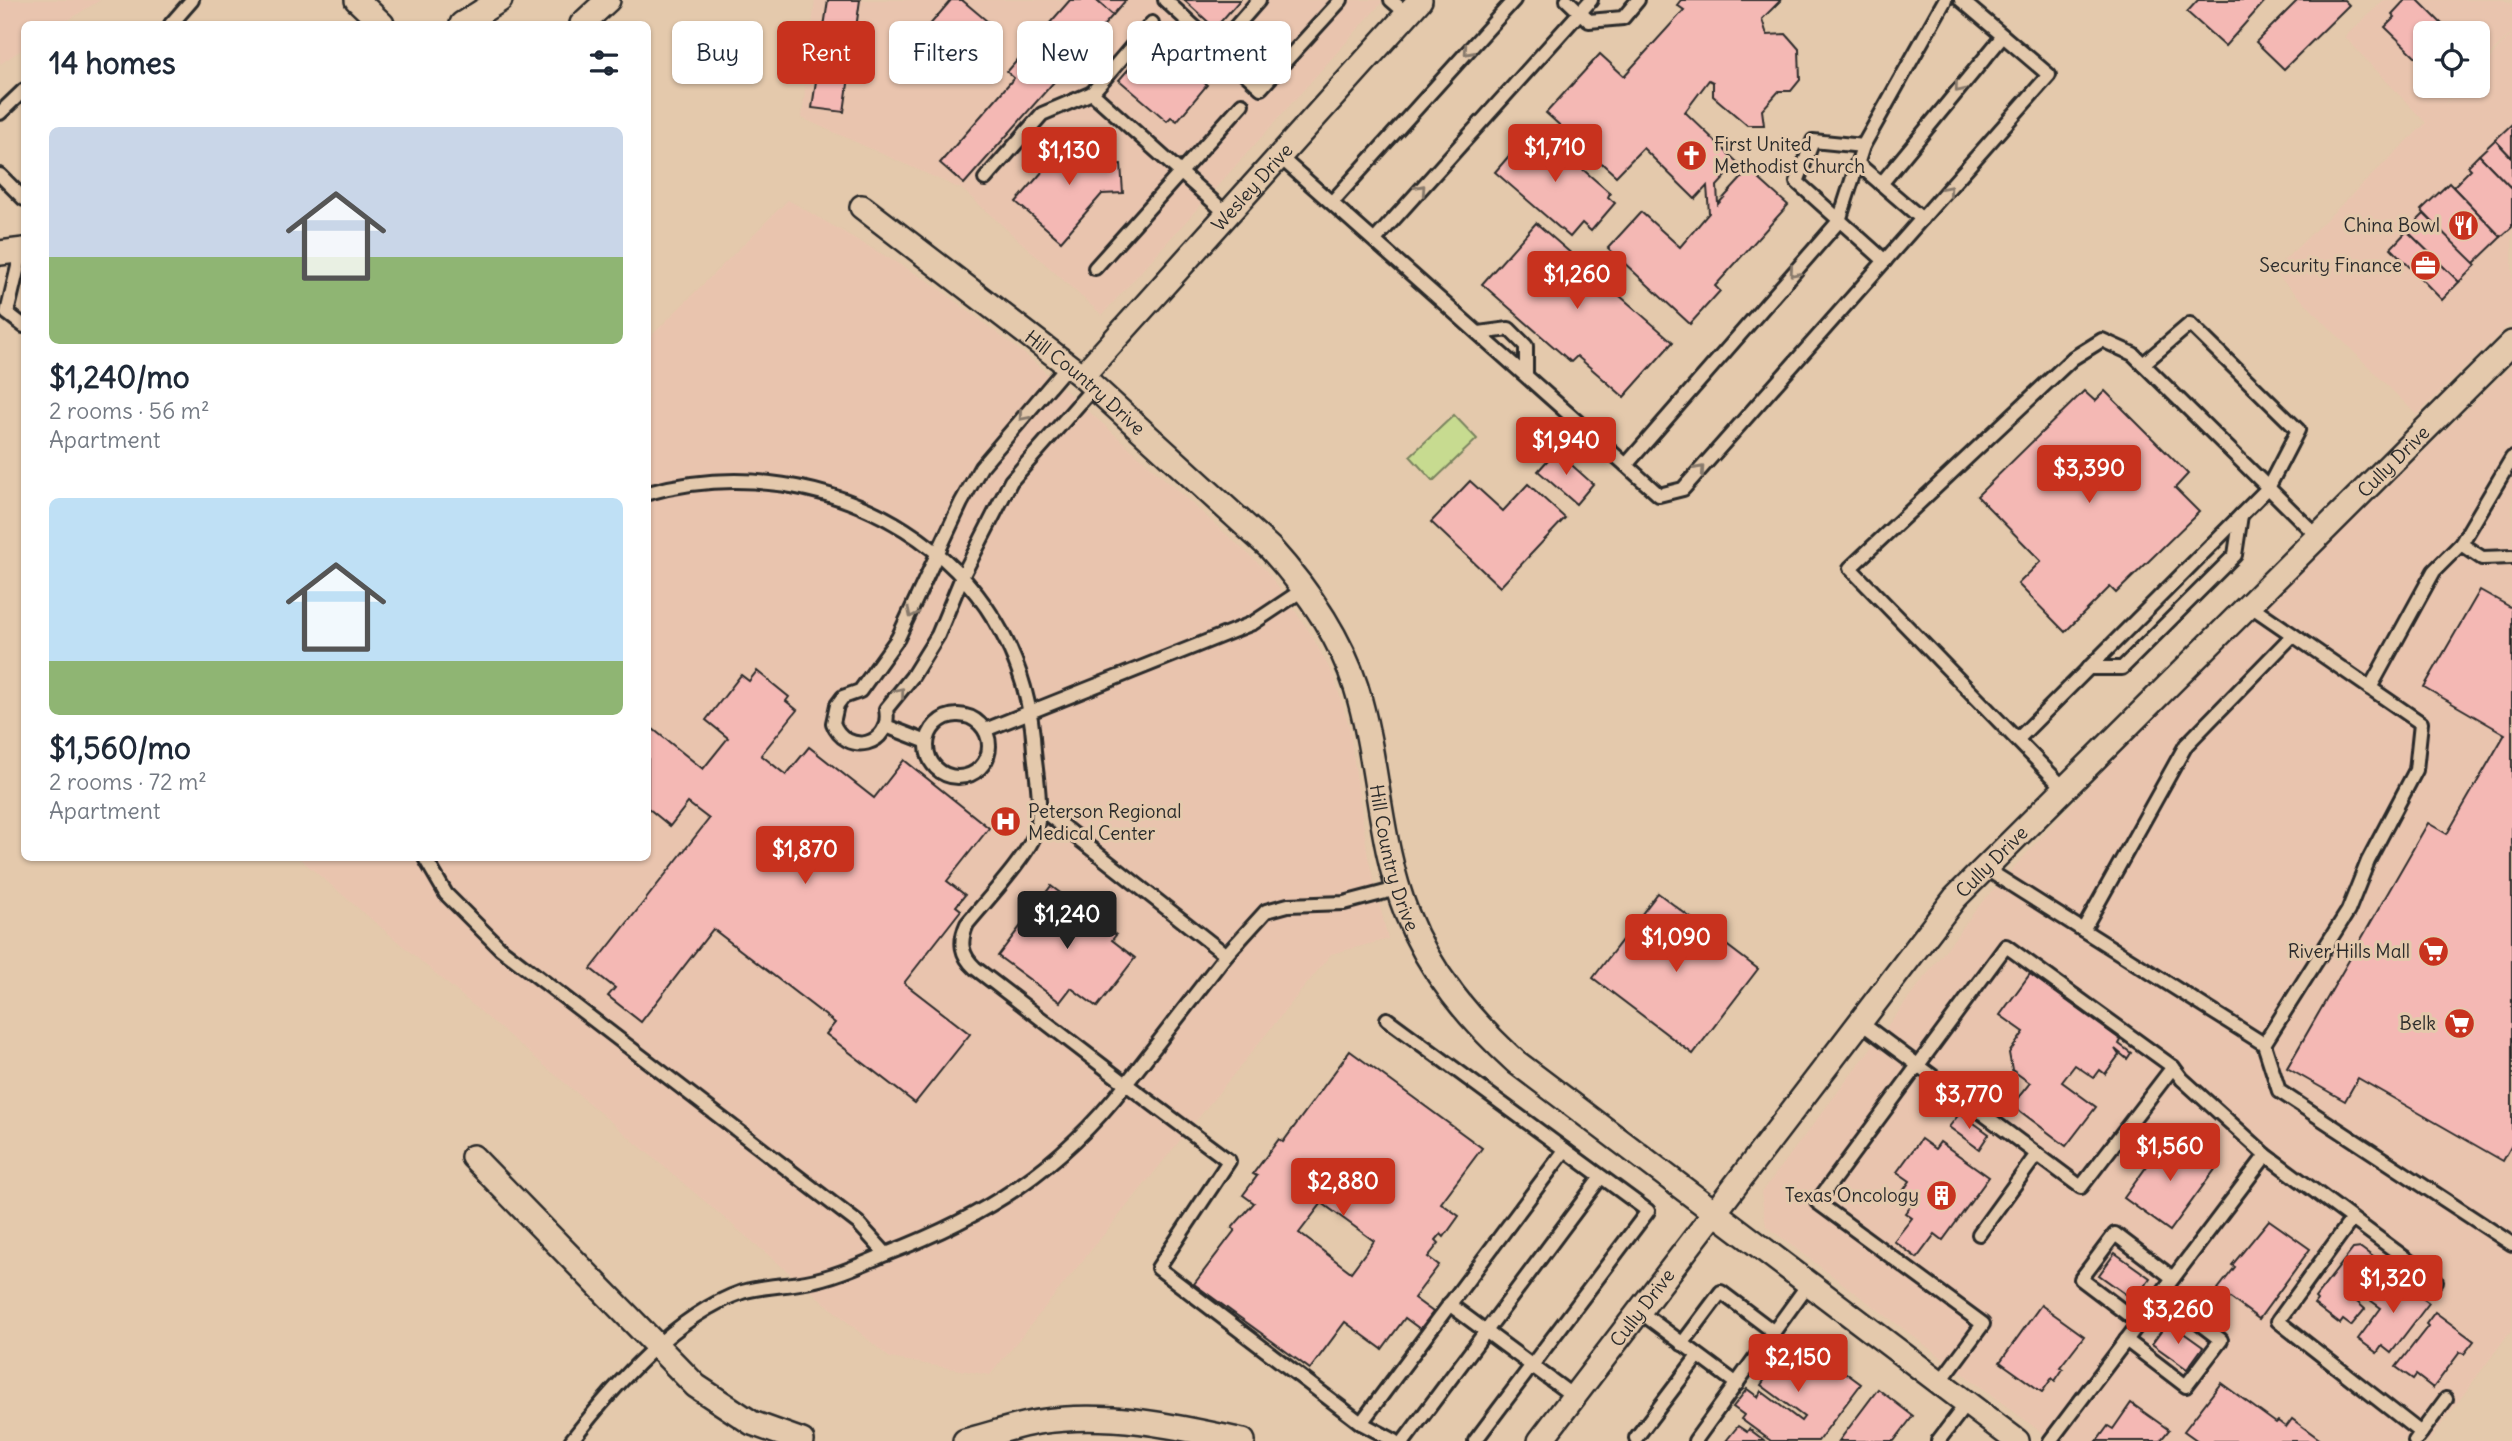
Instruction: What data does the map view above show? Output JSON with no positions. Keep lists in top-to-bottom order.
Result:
{
  "streets": {
    "street": ["Wesley Drive", "Hill Country Drive", "Cully Drive"]
  },
  "crossings": [
    ["Wesley Drive", "Hill Country Drive"],
    ["Hill Country Drive", "Cully Drive"]
  ],
  "places": {
    "church": ["First United Methodist Church"],
    "restaurant": ["China Bowl"],
    "office": ["Security Finance"],
    "hospital": ["Peterson Regional Medical Center"],
    "supermarket": ["River Hills Mall", "Belk"],
    "building": ["Texas Oncology"]
  },
  "page": {
    "chip": [
      "Buy",
      "Rent",
      "Filters",
      "New",
      "Apartment"
    ],
    "heading": "14 homes",
    "list": [
      {
        "name": "$1,240/mo",
        "note": "2 rooms · 56 m² · Apartment"
      },
      {
        "name": "$1,560/mo",
        "note": "2 rooms · 72 m² · Apartment"
      }
    ],
    "price": [
      "$1,710",
      "$1,130",
      "$1,260",
      "$1,940",
      "$3,390",
      "$1,870",
      "$1,240",
      "$1,090",
      "$3,770",
      "$1,560",
      "$2,880",
      "$1,320",
      "$3,260",
      "$2,150"
    ]
  }
}
